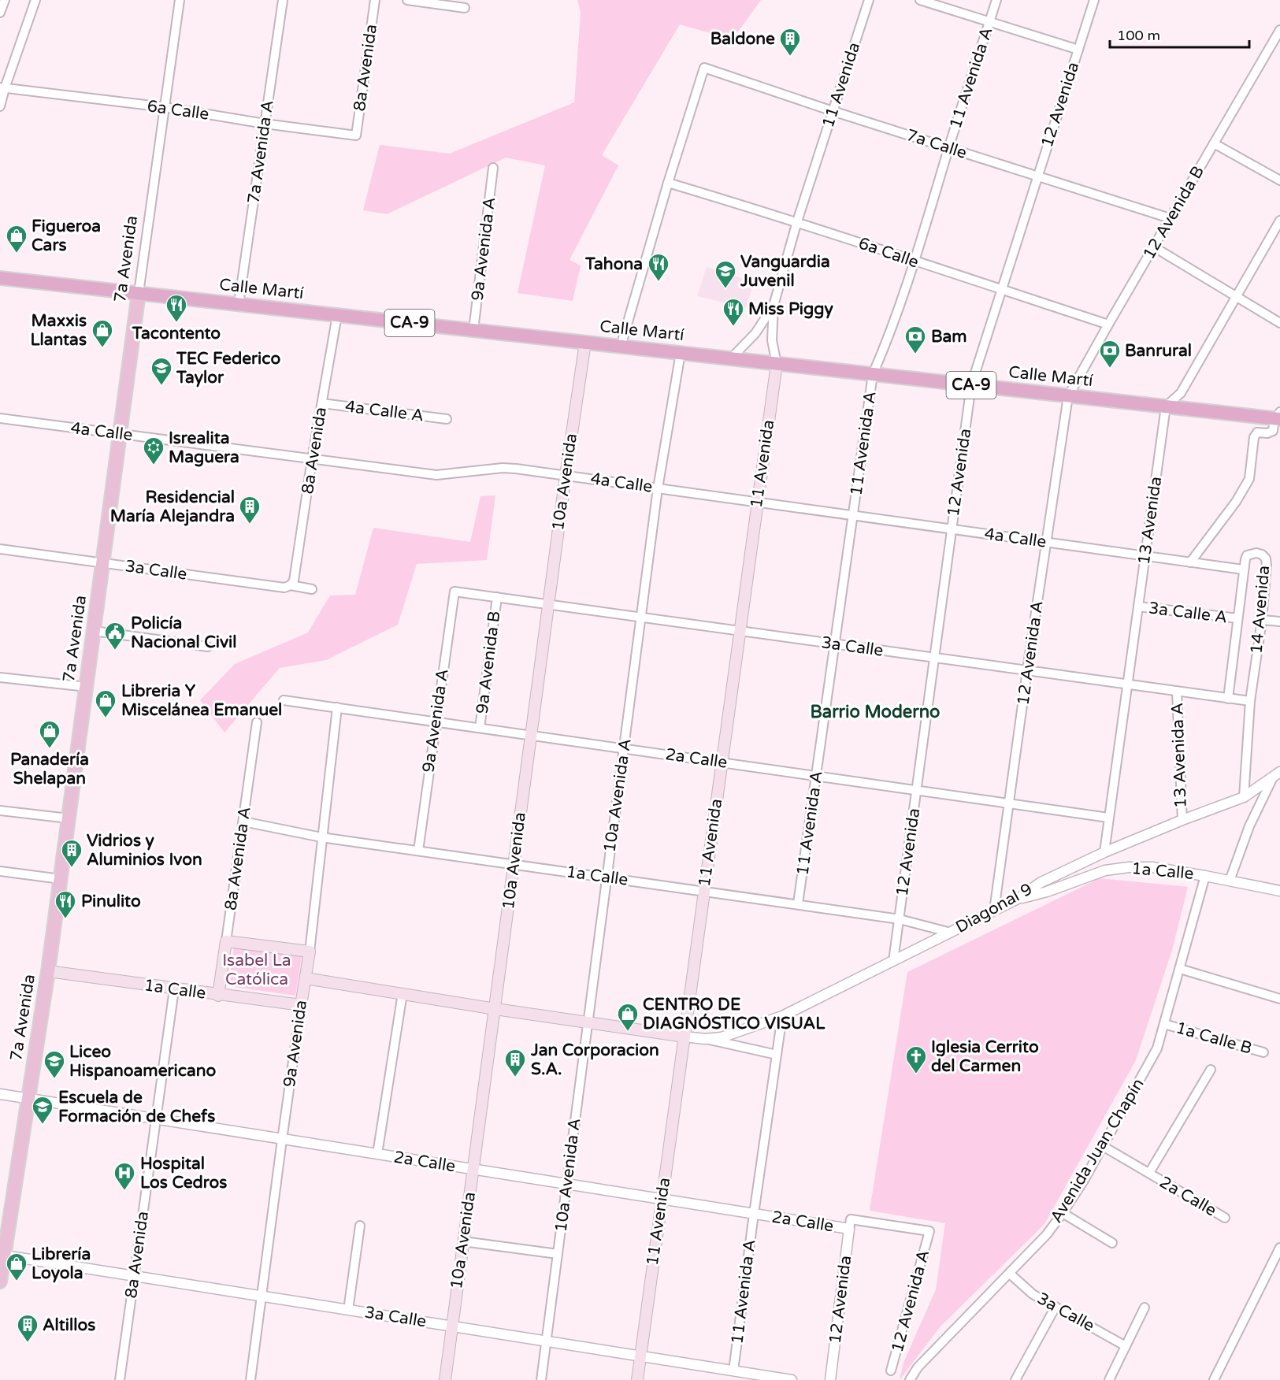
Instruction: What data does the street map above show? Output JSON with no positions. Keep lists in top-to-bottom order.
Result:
{
  "streets": {
    "highway": ["Calle Martí", "CA-9"],
    "main road": [
      "11 Avenida",
      "7a Avenida",
      "10a Avenida",
      "8a Avenida A",
      "1a Calle",
      "9a Avenida"
    ],
    "street": [
      "8a Avenida",
      "11 Avenida A",
      "12 Avenida",
      "6a Calle",
      "7a Calle",
      "7a Avenida A",
      "12 Avenida B",
      "9a Avenida A",
      "4a Calle A",
      "4a Calle",
      "13 Avenida",
      "3a Calle",
      "14 Avenida",
      "3a Calle A",
      "12 Avenida A",
      "9a Avenida B",
      "13 Avenida A",
      "2a Calle",
      "10a Avenida A",
      "Diagonal 9",
      "1a Calle B",
      "Avenida Juan Chapín"
    ]
  },
  "crossings": [
    ["8a Avenida", "6a Calle"],
    ["8a Avenida", "Calle Martí"],
    ["8a Avenida", "4a Calle A"],
    ["8a Avenida", "4a Calle"],
    ["8a Avenida", "3a Calle"],
    ["8a Avenida", "2a Calle"],
    ["8a Avenida", "1a Calle"],
    ["11 Avenida A", "6a Calle"],
    ["11 Avenida A", "7a Calle"],
    ["11 Avenida A", "Calle Martí"],
    ["11 Avenida A", "4a Calle"],
    ["11 Avenida A", "3a Calle"],
    ["11 Avenida A", "2a Calle"],
    ["11 Avenida A", "1a Calle"],
    ["11 Avenida A", "Diagonal 9"],
    ["11 Avenida", "6a Calle"],
    ["11 Avenida", "7a Calle"],
    ["11 Avenida", "Calle Martí"],
    ["11 Avenida", "4a Calle"],
    ["11 Avenida", "3a Calle"],
    ["11 Avenida", "2a Calle"],
    ["11 Avenida", "1a Calle"],
    ["12 Avenida", "6a Calle"],
    ["12 Avenida", "7a Calle"],
    ["12 Avenida", "Calle Martí"],
    ["12 Avenida", "4a Calle"],
    ["12 Avenida", "3a Calle"],
    ["12 Avenida", "2a Calle"],
    ["12 Avenida", "1a Calle"],
    ["12 Avenida", "Diagonal 9"],
    ["6a Calle", "7a Calle"],
    ["6a Calle", "7a Avenida A"],
    ["6a Calle", "12 Avenida B"],
    ["6a Calle", "7a Avenida"],
    ["7a Calle", "12 Avenida B"],
    ["7a Avenida A", "Calle Martí"],
    ["12 Avenida B", "Calle Martí"],
    ["12 Avenida B", "12 Avenida A"],
    ["9a Avenida A", "Calle Martí"],
    ["9a Avenida A", "3a Calle"],
    ["9a Avenida A", "2a Calle"],
    ["9a Avenida A", "1a Calle"],
    ["7a Avenida", "Calle Martí"],
    ["7a Avenida", "4a Calle"],
    ["7a Avenida", "3a Calle"],
    ["7a Avenida", "2a Calle"],
    ["7a Avenida", "1a Calle"],
    ["Calle Martí", "10a Avenida"],
    ["Calle Martí", "13 Avenida"],
    ["Calle Martí", "12 Avenida A"],
    ["Calle Martí", "10a Avenida A"],
    ["4a Calle", "10a Avenida"],
    ["4a Calle", "13 Avenida"],
    ["4a Calle", "14 Avenida"],
    ["4a Calle", "12 Avenida A"],
    ["4a Calle", "10a Avenida A"],
    ["10a Avenida", "3a Calle"],
    ["10a Avenida", "2a Calle"],
    ["10a Avenida", "1a Calle"],
    ["13 Avenida", "3a Calle"],
    ["13 Avenida", "3a Calle A"],
    ["13 Avenida", "2a Calle"],
    ["13 Avenida", "Diagonal 9"],
    ["3a Calle", "14 Avenida"],
    ["3a Calle", "12 Avenida A"],
    ["3a Calle", "9a Avenida B"],
    ["3a Calle", "13 Avenida A"],
    ["3a Calle", "10a Avenida A"],
    ["3a Calle", "9a Avenida"],
    ["3a Calle", "Avenida Juan Chapín"],
    ["14 Avenida", "3a Calle A"],
    ["14 Avenida", "Diagonal 9"],
    ["12 Avenida A", "2a Calle"],
    ["12 Avenida A", "Diagonal 9"],
    ["9a Avenida B", "2a Calle"],
    ["13 Avenida A", "Diagonal 9"],
    ["2a Calle", "10a Avenida A"],
    ["2a Calle", "9a Avenida"],
    ["2a Calle", "Avenida Juan Chapín"],
    ["10a Avenida A", "1a Calle"],
    ["8a Avenida A", "1a Calle"],
    ["1a Calle", "Diagonal 9"],
    ["1a Calle", "9a Avenida"],
    ["1a Calle", "Avenida Juan Chapín"],
    ["1a Calle B", "Avenida Juan Chapín"]
  ],
  "districts": ["Barrio Moderno"],
  "parks": ["Isabel La Católica"],
  "places": {
    "building": [
      "Baldone",
      "Residencial María Alejandra",
      "Vidrios y Aluminios Ivon",
      "Jan Corporacion S.A.",
      "Altillos"
    ],
    "shop": [
      "Figueroa Cars",
      "Maxxis Llantas",
      "Libreria Y Miscelánea Emanuel",
      "Panadería Shelapan",
      "CENTRO DE DIAGNÓSTICO VISUAL",
      "Librería Loyola"
    ],
    "restaurant": [
      "Tahona",
      "Tacontento",
      "Miss Piggy",
      "Pinulito"
    ],
    "school or university": [
      "Vanguardia Juvenil",
      "TEC Federico Taylor",
      "Liceo Hispanoamericano",
      "Escuela de Formación de Chefs"
    ],
    "bank": ["Bam", "Banrural"],
    "synagogue": ["Isrealita Maguera"],
    "public building": ["Policía Nacional Civil"],
    "church": ["Iglesia Cerrito del Carmen"],
    "hospital": ["Hospital Los Cedros"]
  },
  "scale_bar": "100 m"
}
